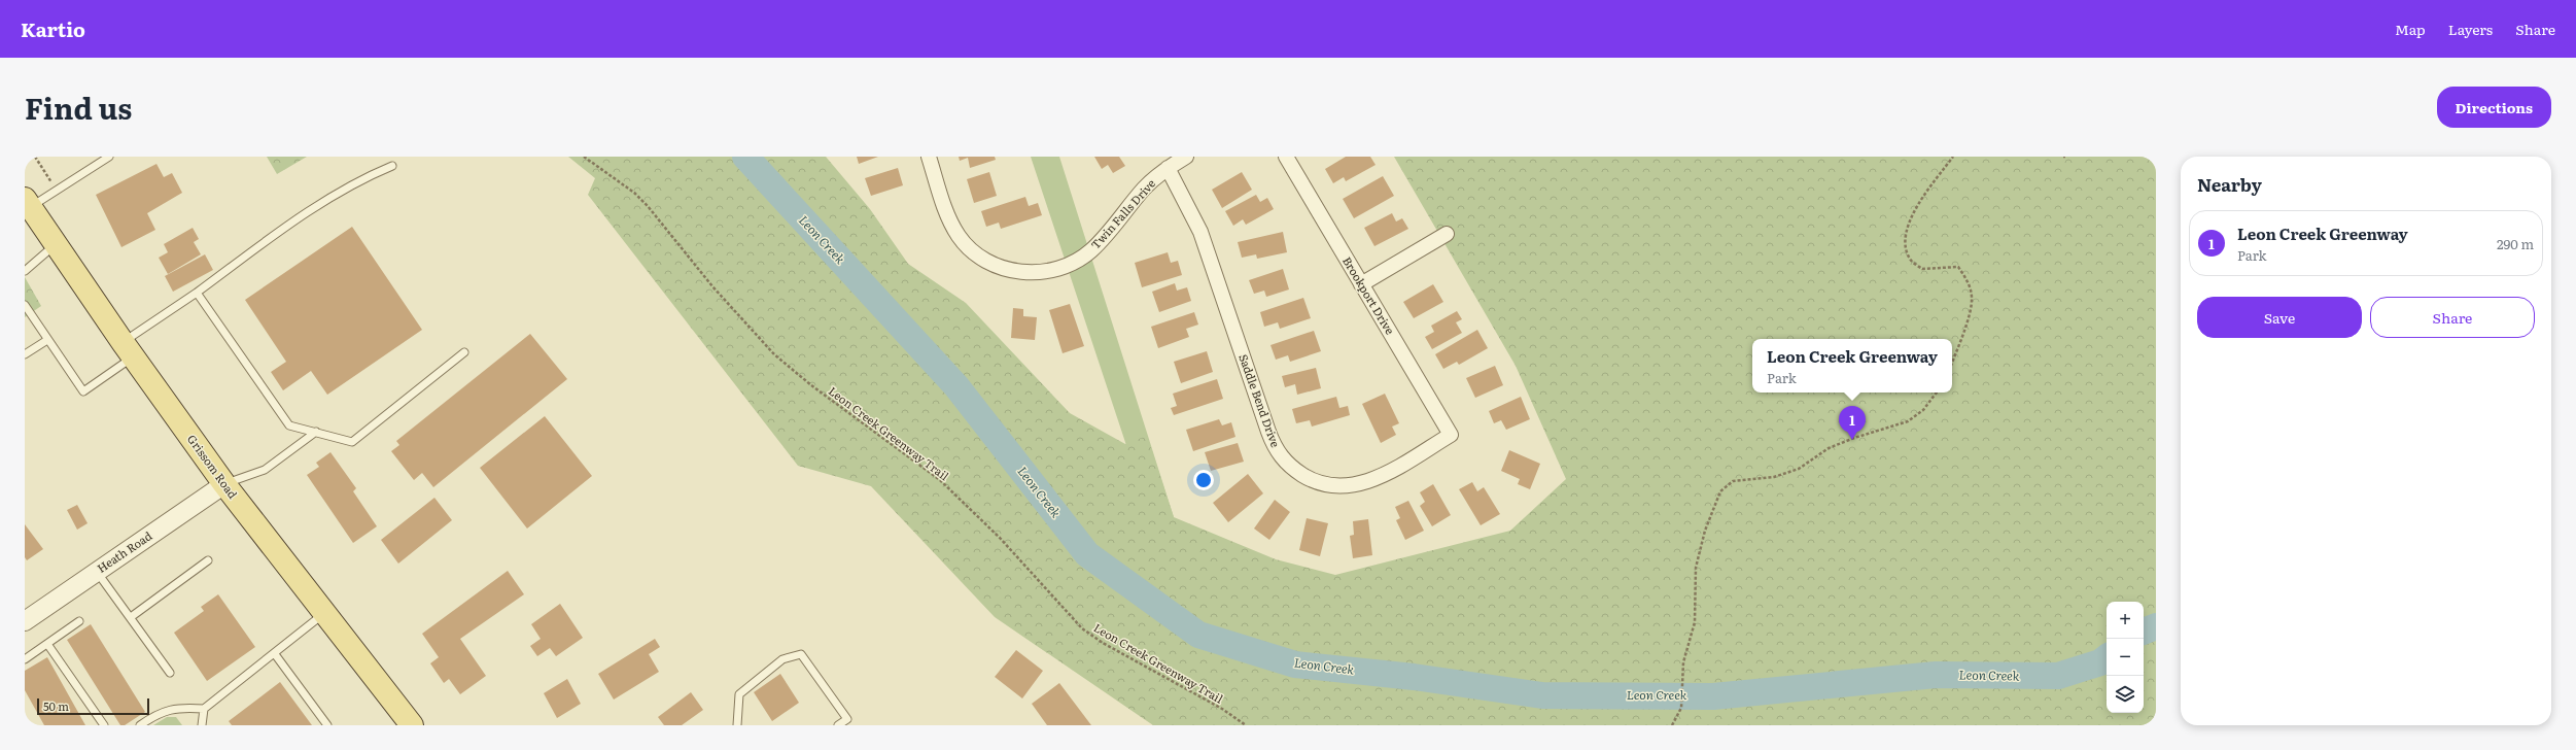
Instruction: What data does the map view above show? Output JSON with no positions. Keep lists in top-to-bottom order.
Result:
{
  "streets": {
    "main road": ["Grissom Road"],
    "street": [
      "Twin Falls Drive",
      "Brookport Drive",
      "Saddle Bend Drive",
      "Heath Road"
    ],
    "path": ["Leon Creek Greenway Trail"]
  },
  "crossings": [
    ["Twin Falls Drive", "Saddle Bend Drive"],
    ["Brookport Drive", "Saddle Bend Drive"],
    ["Grissom Road", "Heath Road"]
  ],
  "water": ["Leon Creek"],
  "scale_bar": "50 m",
  "page": {
    "header": "Kartio",
    "nav": ["Map", "Layers", "Share"],
    "title": "Find us",
    "buttons": [
      "Directions",
      ["Save", "Share"]
    ],
    "heading": "Nearby",
    "list": [
      {
        "mark": "1",
        "name": "Leon Creek Greenway",
        "note": "Park",
        "value": "290 m"
      }
    ],
    "popup": ["Leon Creek Greenway", "Park"],
    "pins": "1",
    "map_buttons": ["+", "−"],
    "scale": "50 m"
  }
}
